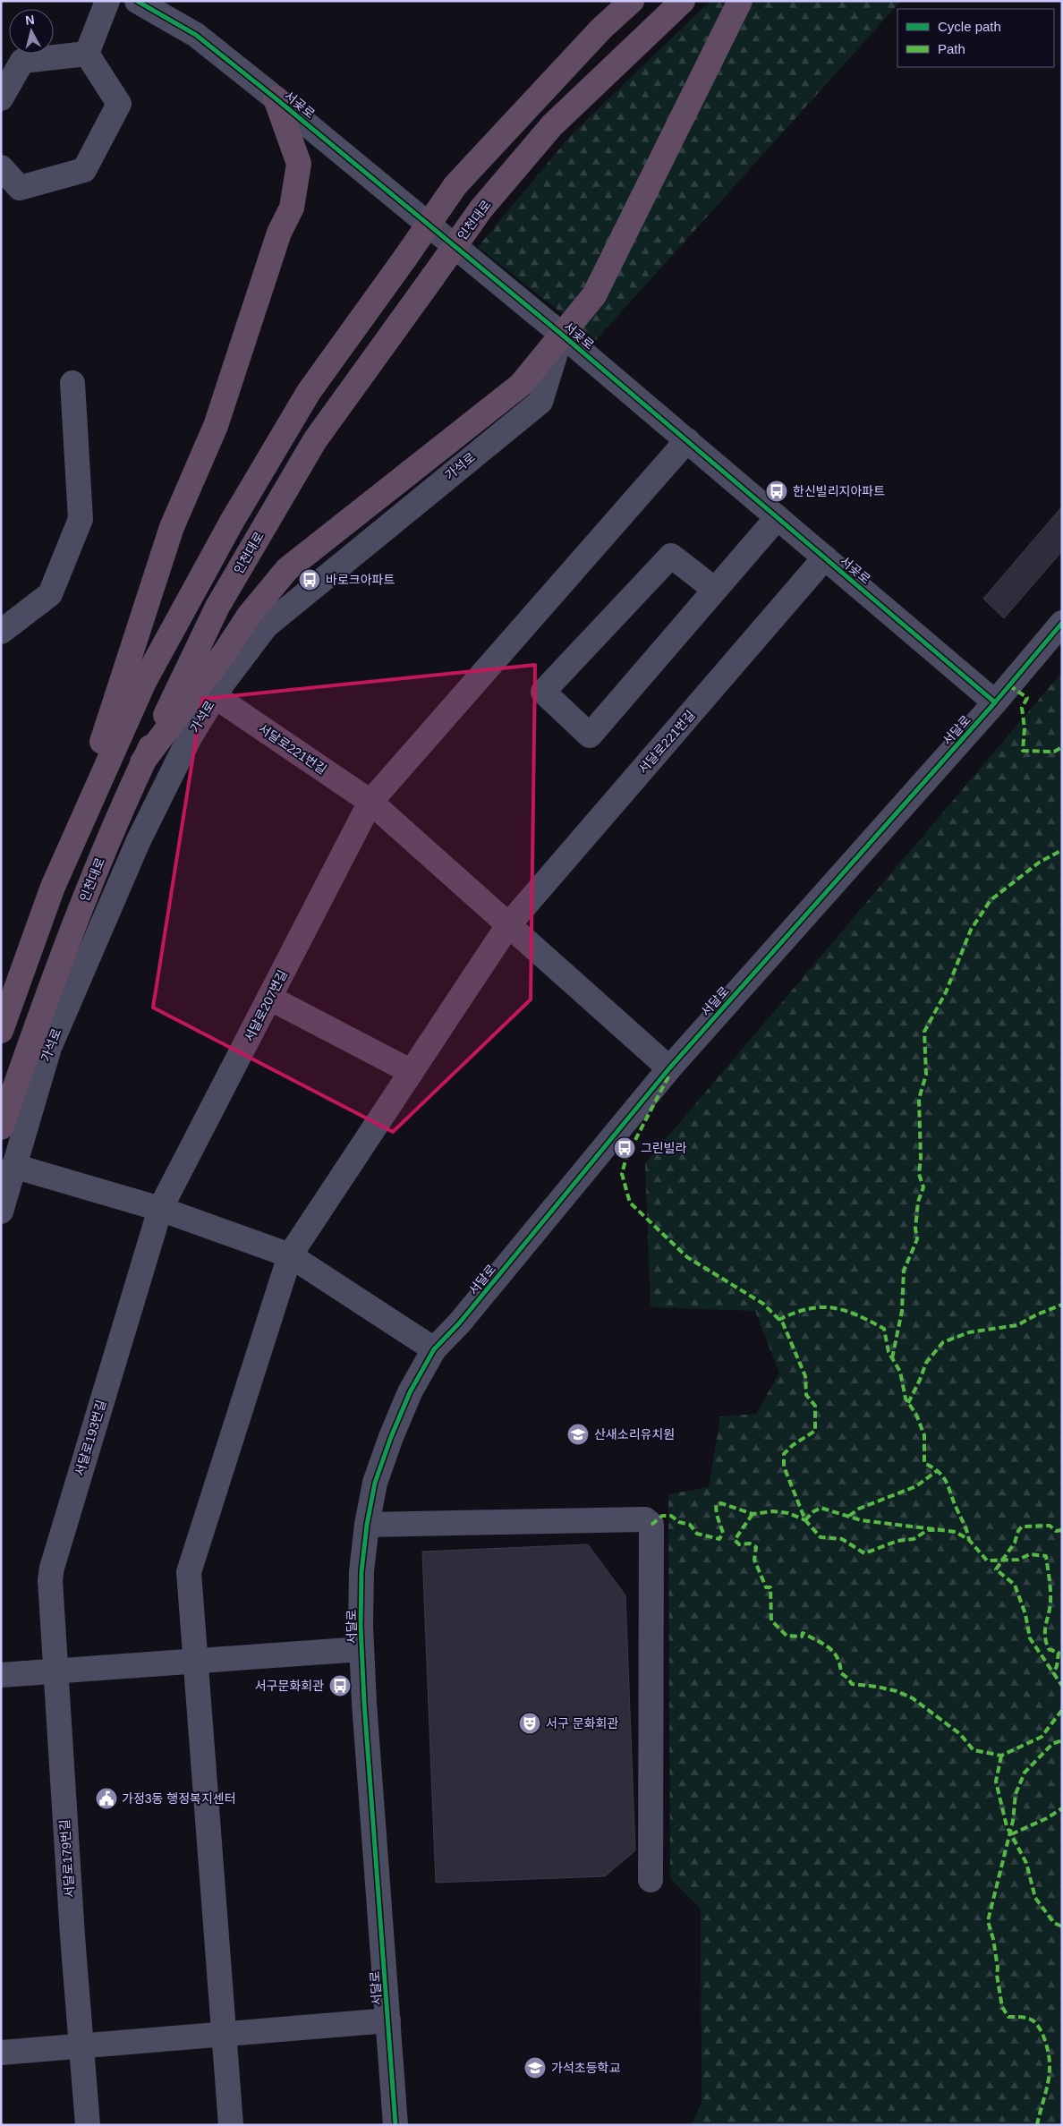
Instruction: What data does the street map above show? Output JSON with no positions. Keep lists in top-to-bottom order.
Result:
{
  "streets": {
    "highway": ["인천대로"],
    "street": [
      "서곶로",
      "가석로",
      "서달로",
      "서달로221번길",
      "서달로207번길",
      "서달로193번길",
      "서달로179번길"
    ]
  },
  "crossings": [
    ["서곶로", "가석로"],
    ["서곶로", "서달로"],
    ["서곶로", "서달로221번길"],
    ["가석로", "서달로221번길"],
    ["서달로", "서달로221번길"],
    ["서달로221번길", "서달로207번길"],
    ["서달로207번길", "서달로193번길"],
    ["서달로193번길", "서달로179번길"]
  ],
  "places": {
    "bus stop": [
      "한신빌리지아파트",
      "바로크아파트",
      "그린빌라",
      "서구문화회관"
    ],
    "school or university": ["산새소리유치원", "가석초등학교"],
    "theatre": ["서구 문화회관"],
    "public building": ["가정3동 행정복지센터"]
  },
  "legend": ["Cycle path", "Path"],
  "north": "top"
}
